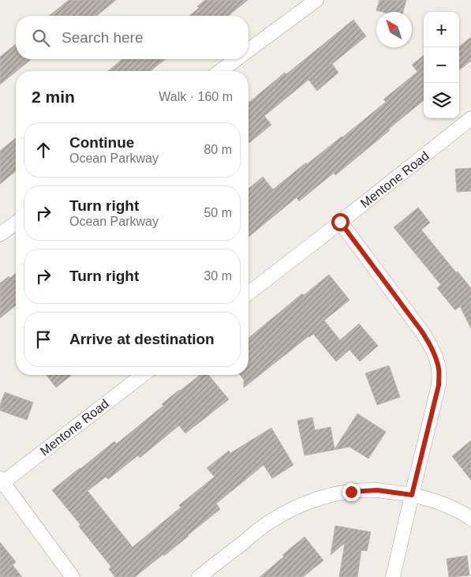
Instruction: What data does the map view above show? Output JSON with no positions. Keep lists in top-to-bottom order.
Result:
{
  "streets": {
    "street": ["Mentone Road"]
  },
  "north": "top left",
  "page": {
    "map_buttons": ["+", "−"],
    "search": "Search here",
    "heading": ["2 min", "Walk · 160 m"],
    "list": [
      ["Continue", "Ocean Parkway", "80 m"],
      ["Turn right", "Ocean Parkway", "50 m"],
      ["Turn right", "30 m"],
      "Arrive at destination"
    ]
  }
}
